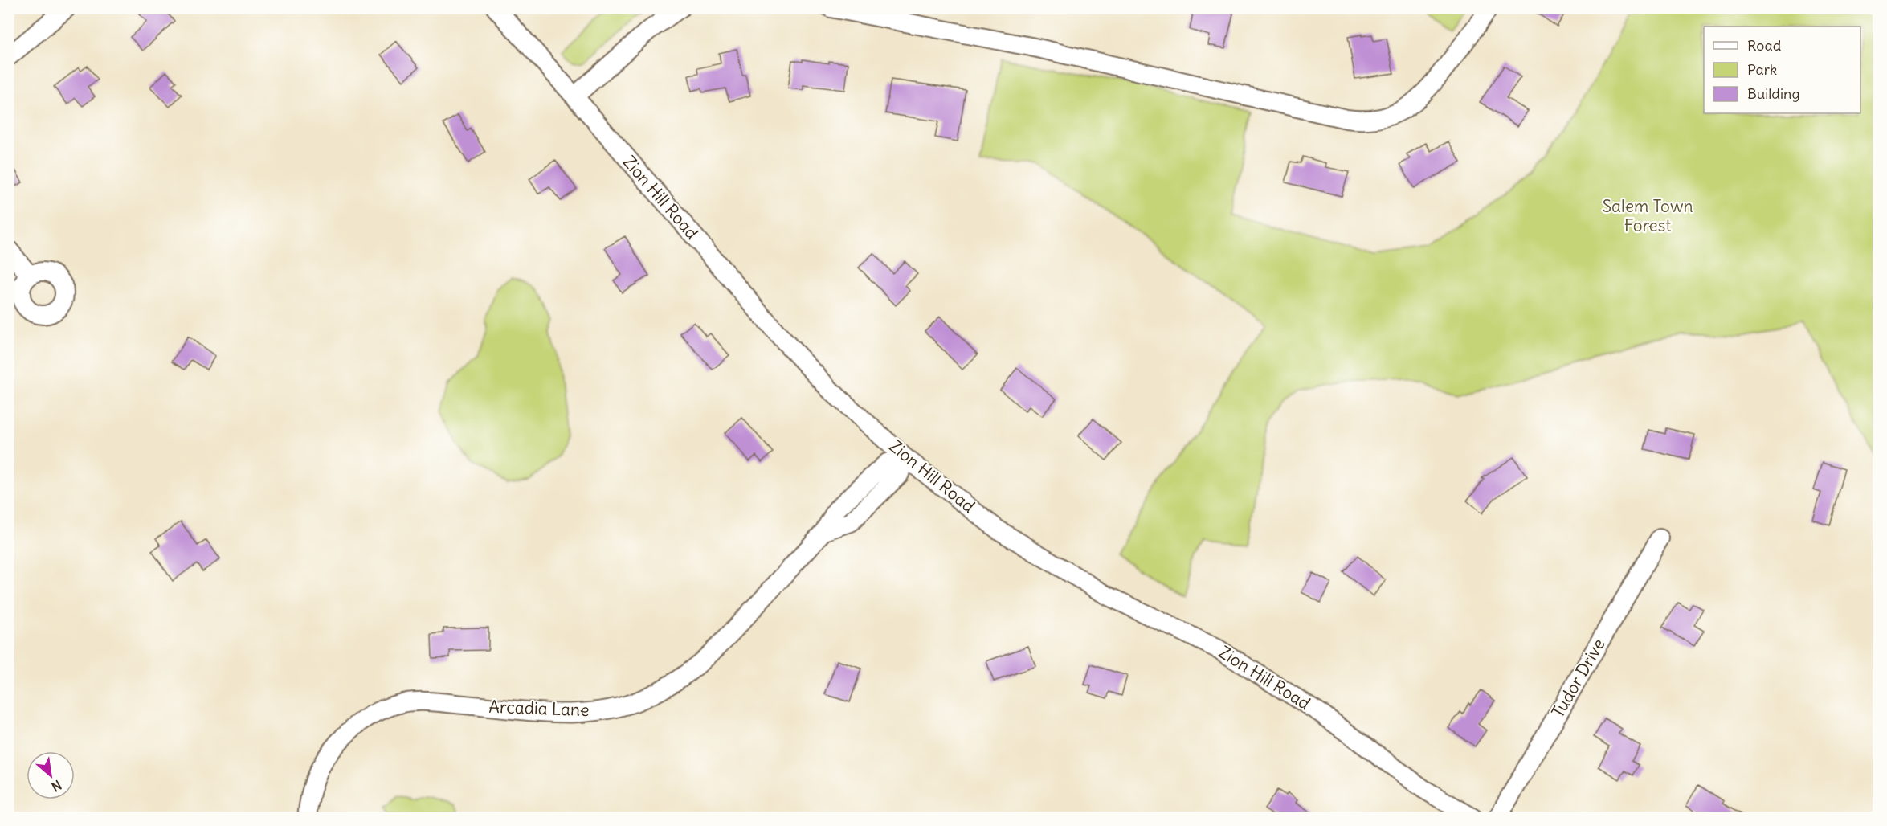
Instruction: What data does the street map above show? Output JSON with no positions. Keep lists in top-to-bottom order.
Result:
{
  "streets": {
    "street": ["Zion Hill Road", "Tudor Drive", "Arcadia Lane"]
  },
  "crossings": [
    ["Zion Hill Road", "Arcadia Lane"]
  ],
  "parks": ["Salem Town Forest"],
  "legend": ["Road", "Park", "Building"],
  "north": "bottom right"
}
